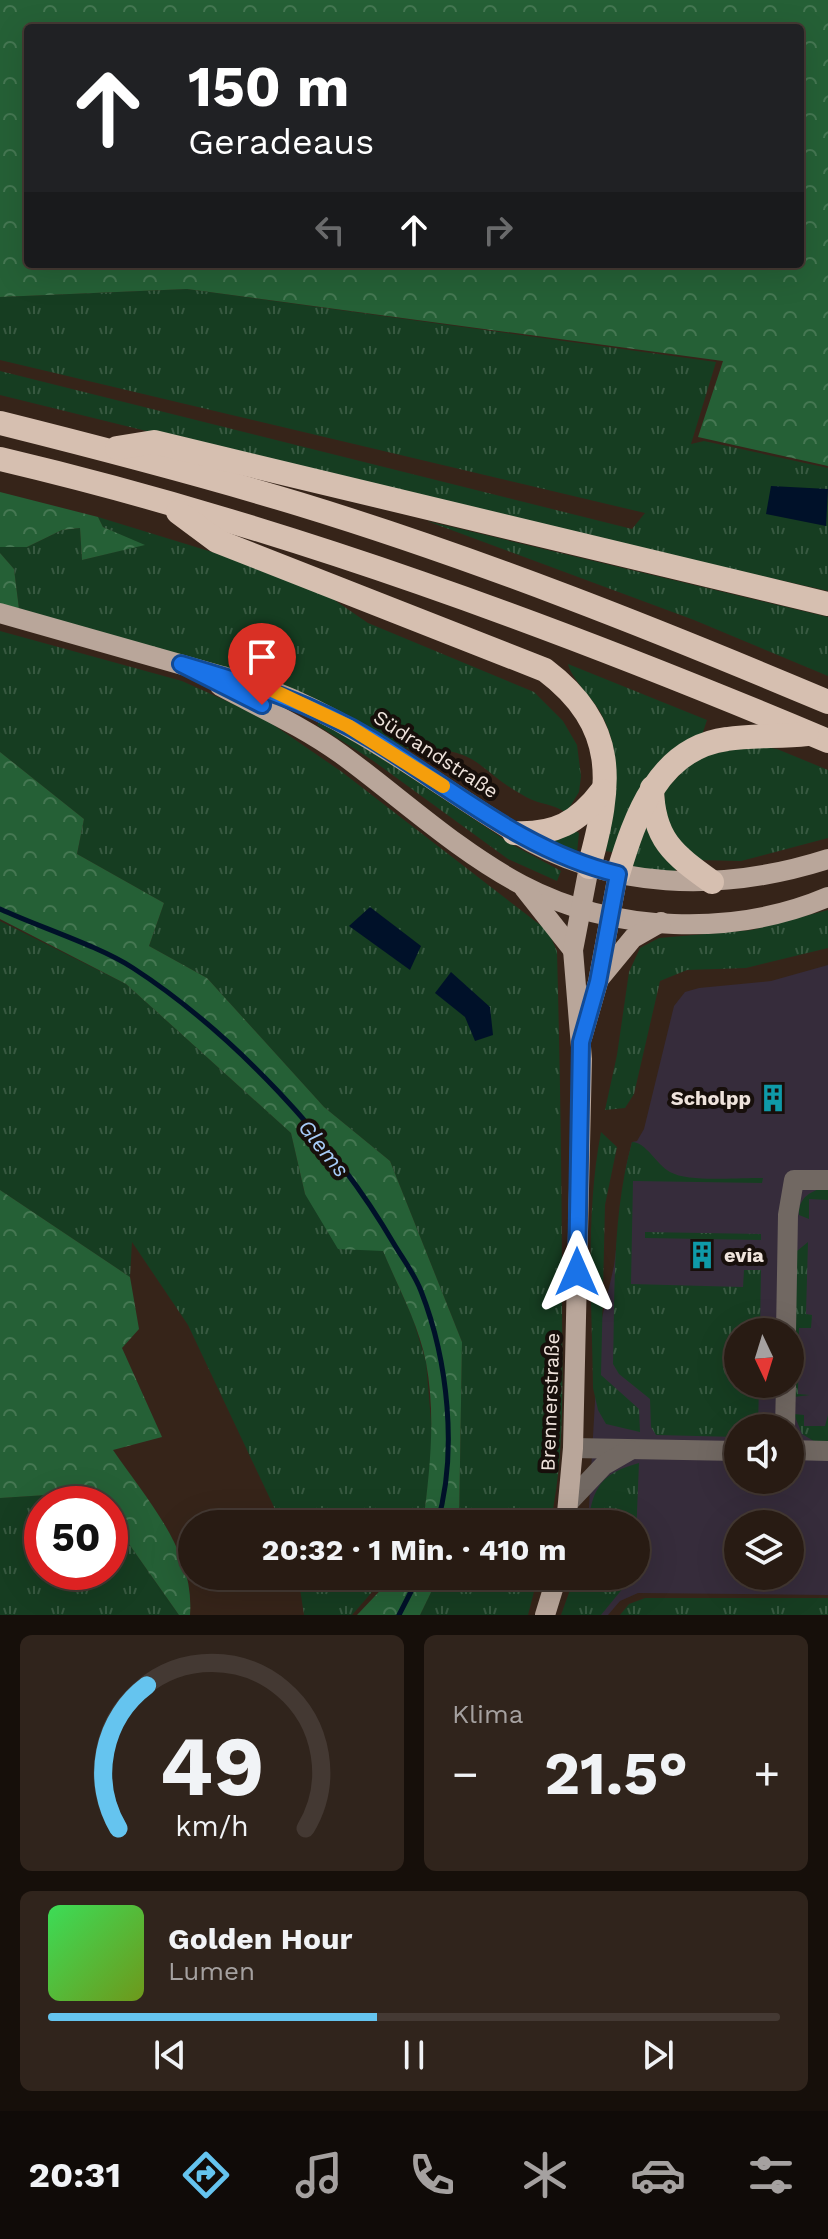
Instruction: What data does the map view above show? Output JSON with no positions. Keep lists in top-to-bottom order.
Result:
{
  "streets": {
    "main road": ["Südrandstraße", "Brennerstraße"]
  },
  "crossings": [
    ["Südrandstraße", "Brennerstraße"]
  ],
  "water": ["Glems"],
  "places": {
    "building": ["Scholpp", "evia"]
  },
  "north": "bottom",
  "page": {
    "turn": ["150 m", "Geradeaus"],
    "limit": "50",
    "trip": "20:32 · 1 Min. · 410 m",
    "tile": "Klima",
    "heat": ["−", "21.5°", "+"],
    "song": ["Golden Hour", "Lumen"],
    "tabs": "20:31",
    "gauge": ["49", "km/h"]
  }
}
